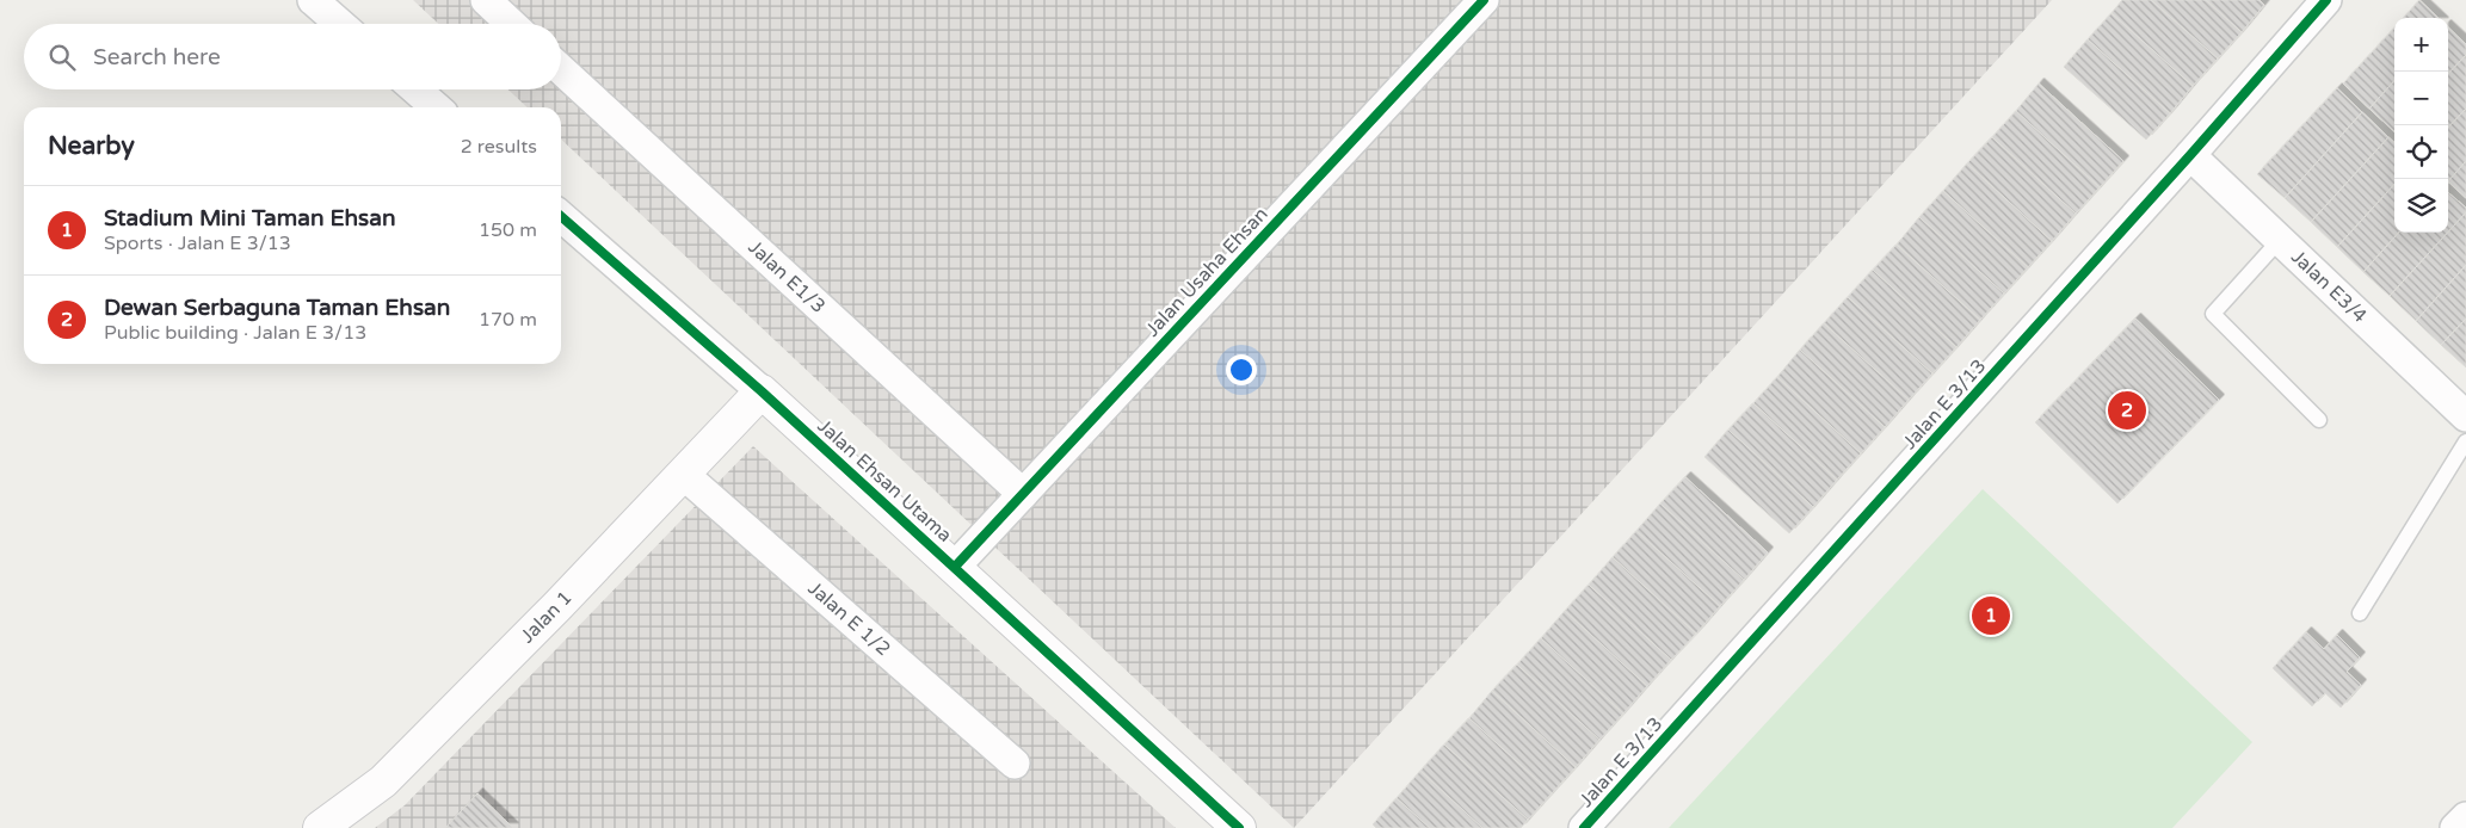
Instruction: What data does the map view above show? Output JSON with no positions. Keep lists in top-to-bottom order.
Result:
{
  "streets": {
    "street": [
      "Jalan Usaha Ehsan",
      "Jalan E1/3",
      "Jalan E3/4",
      "Jalan E 3/13",
      "Jalan Ehsan Utama",
      "Jalan 1",
      "Jalan E 1/2"
    ]
  },
  "crossings": [
    ["Jalan Usaha Ehsan", "Jalan E1/3"],
    ["Jalan Usaha Ehsan", "Jalan Ehsan Utama"],
    ["Jalan E3/4", "Jalan E 3/13"],
    ["Jalan Ehsan Utama", "Jalan 1"],
    ["Jalan 1", "Jalan E 1/2"]
  ],
  "page": {
    "map_buttons": ["+", "−"],
    "search": "Search here",
    "heading": ["Nearby", "2 results"],
    "list": [
      {
        "mark": "1",
        "name": "Stadium Mini Taman Ehsan",
        "note": "Sports · Jalan E 3/13",
        "value": "150 m"
      },
      {
        "mark": "2",
        "name": "Dewan Serbaguna Taman Ehsan",
        "note": "Public building · Jalan E 3/13",
        "value": "170 m"
      }
    ],
    "pins": ["2", "1"]
  }
}
